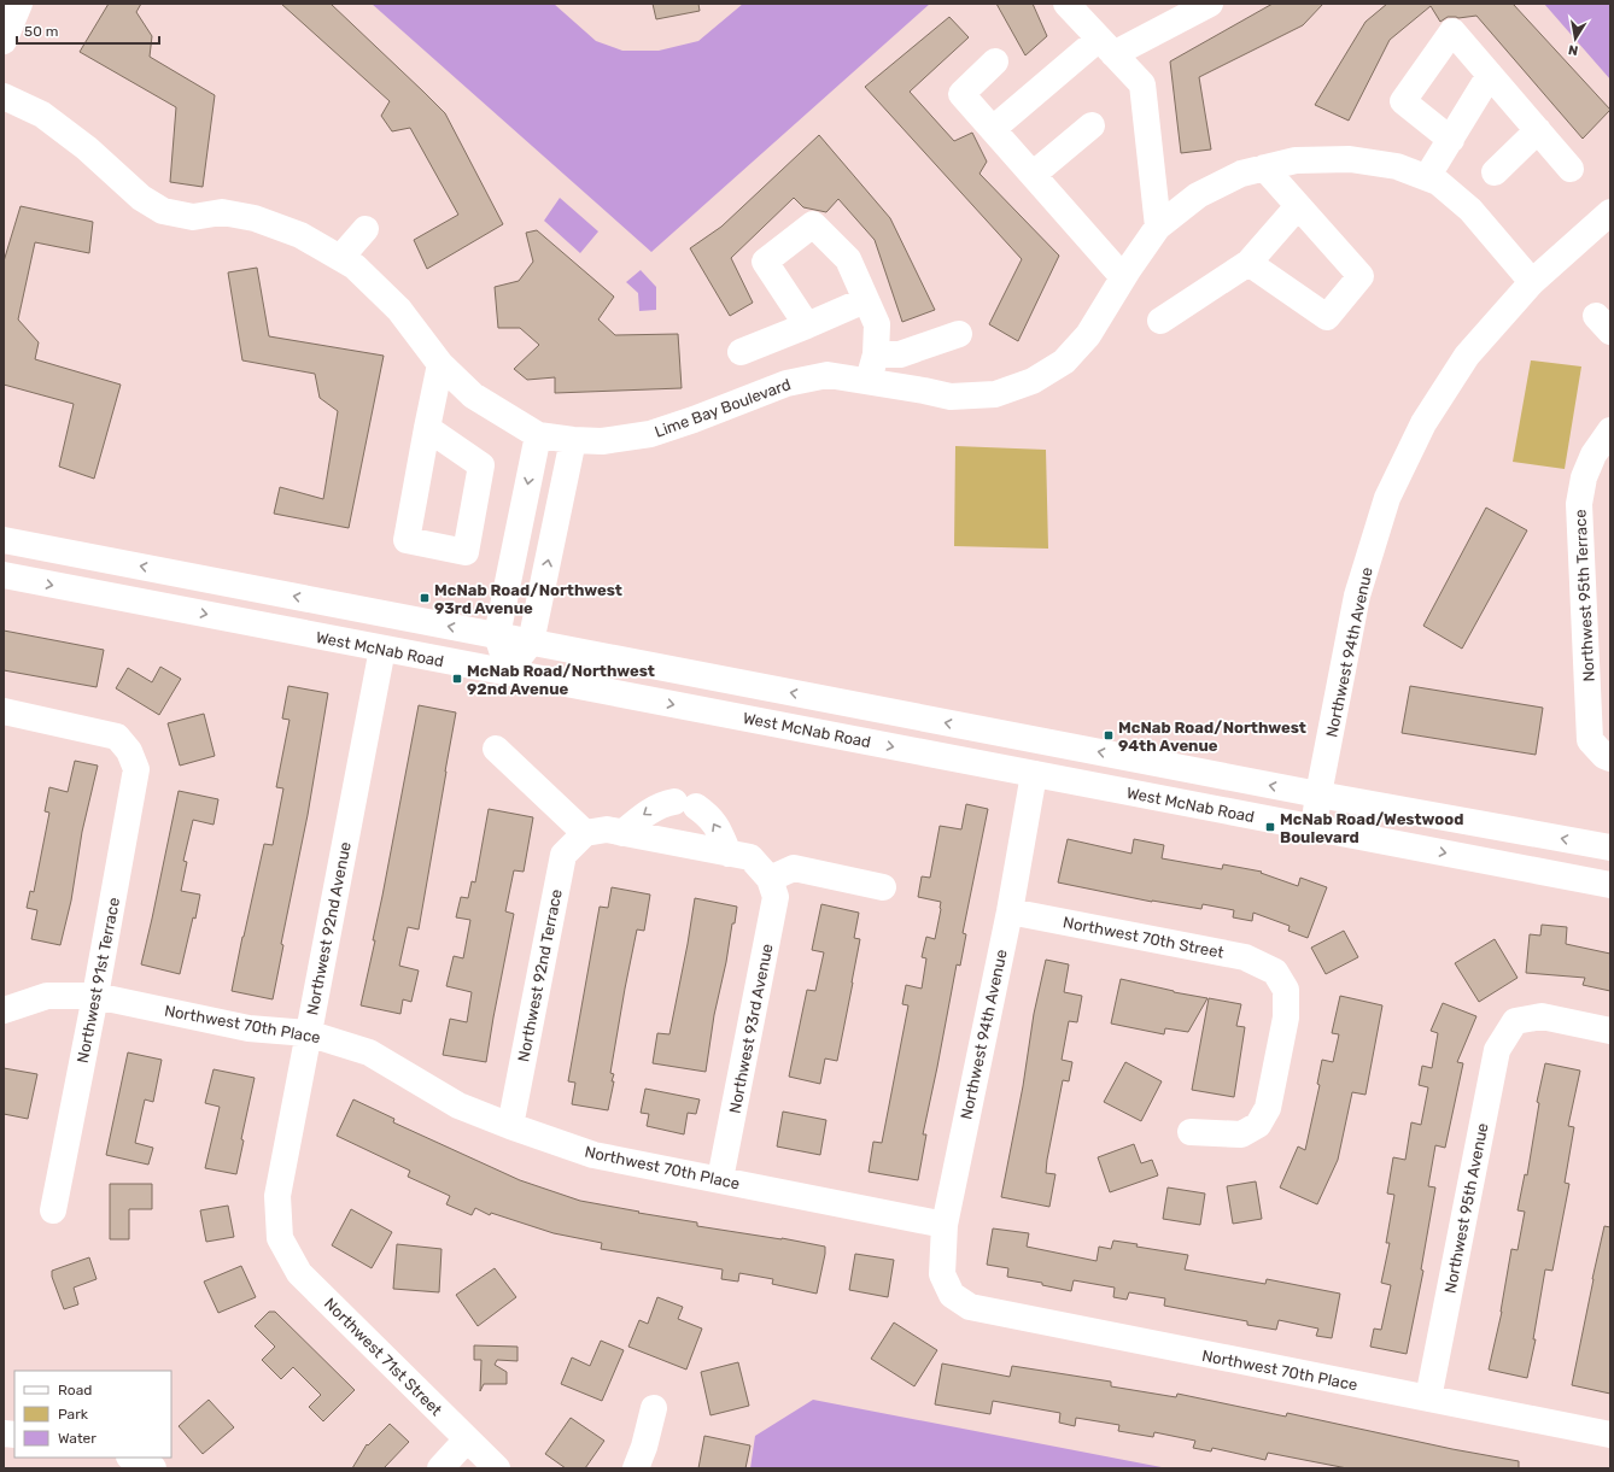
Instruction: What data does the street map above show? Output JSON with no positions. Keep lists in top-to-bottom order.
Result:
{
  "streets": {
    "street": [
      "Lime Bay Boulevard",
      "Northwest 95th Terrace",
      "West McNab Road",
      "Northwest 94th Avenue",
      "Northwest 92nd Avenue",
      "Northwest 70th Street",
      "Northwest 92nd Terrace",
      "Northwest 91st Terrace",
      "Northwest 70th Place",
      "Northwest 93rd Avenue",
      "Northwest 95th Avenue",
      "Northwest 71st Street"
    ]
  },
  "crossings": [
    ["Lime Bay Boulevard", "Northwest 94th Avenue"],
    ["West McNab Road", "Northwest 94th Avenue"],
    ["West McNab Road", "Northwest 92nd Avenue"],
    ["Northwest 94th Avenue", "Northwest 70th Street"],
    ["Northwest 94th Avenue", "Northwest 70th Place"],
    ["Northwest 92nd Avenue", "Northwest 70th Place"],
    ["Northwest 92nd Avenue", "Northwest 71st Street"],
    ["Northwest 92nd Terrace", "Northwest 70th Place"],
    ["Northwest 91st Terrace", "Northwest 70th Place"],
    ["Northwest 70th Place", "Northwest 93rd Avenue"],
    ["Northwest 70th Place", "Northwest 95th Avenue"]
  ],
  "places": {
    "transit": [
      "McNab Road/Northwest 93rd Avenue",
      "McNab Road/Northwest 92nd Avenue",
      "McNab Road/Northwest 94th Avenue",
      "McNab Road/Westwood Boulevard"
    ]
  },
  "legend": ["Road", "Park", "Water"],
  "scale_bar": "50 m",
  "north": "bottom"
}
